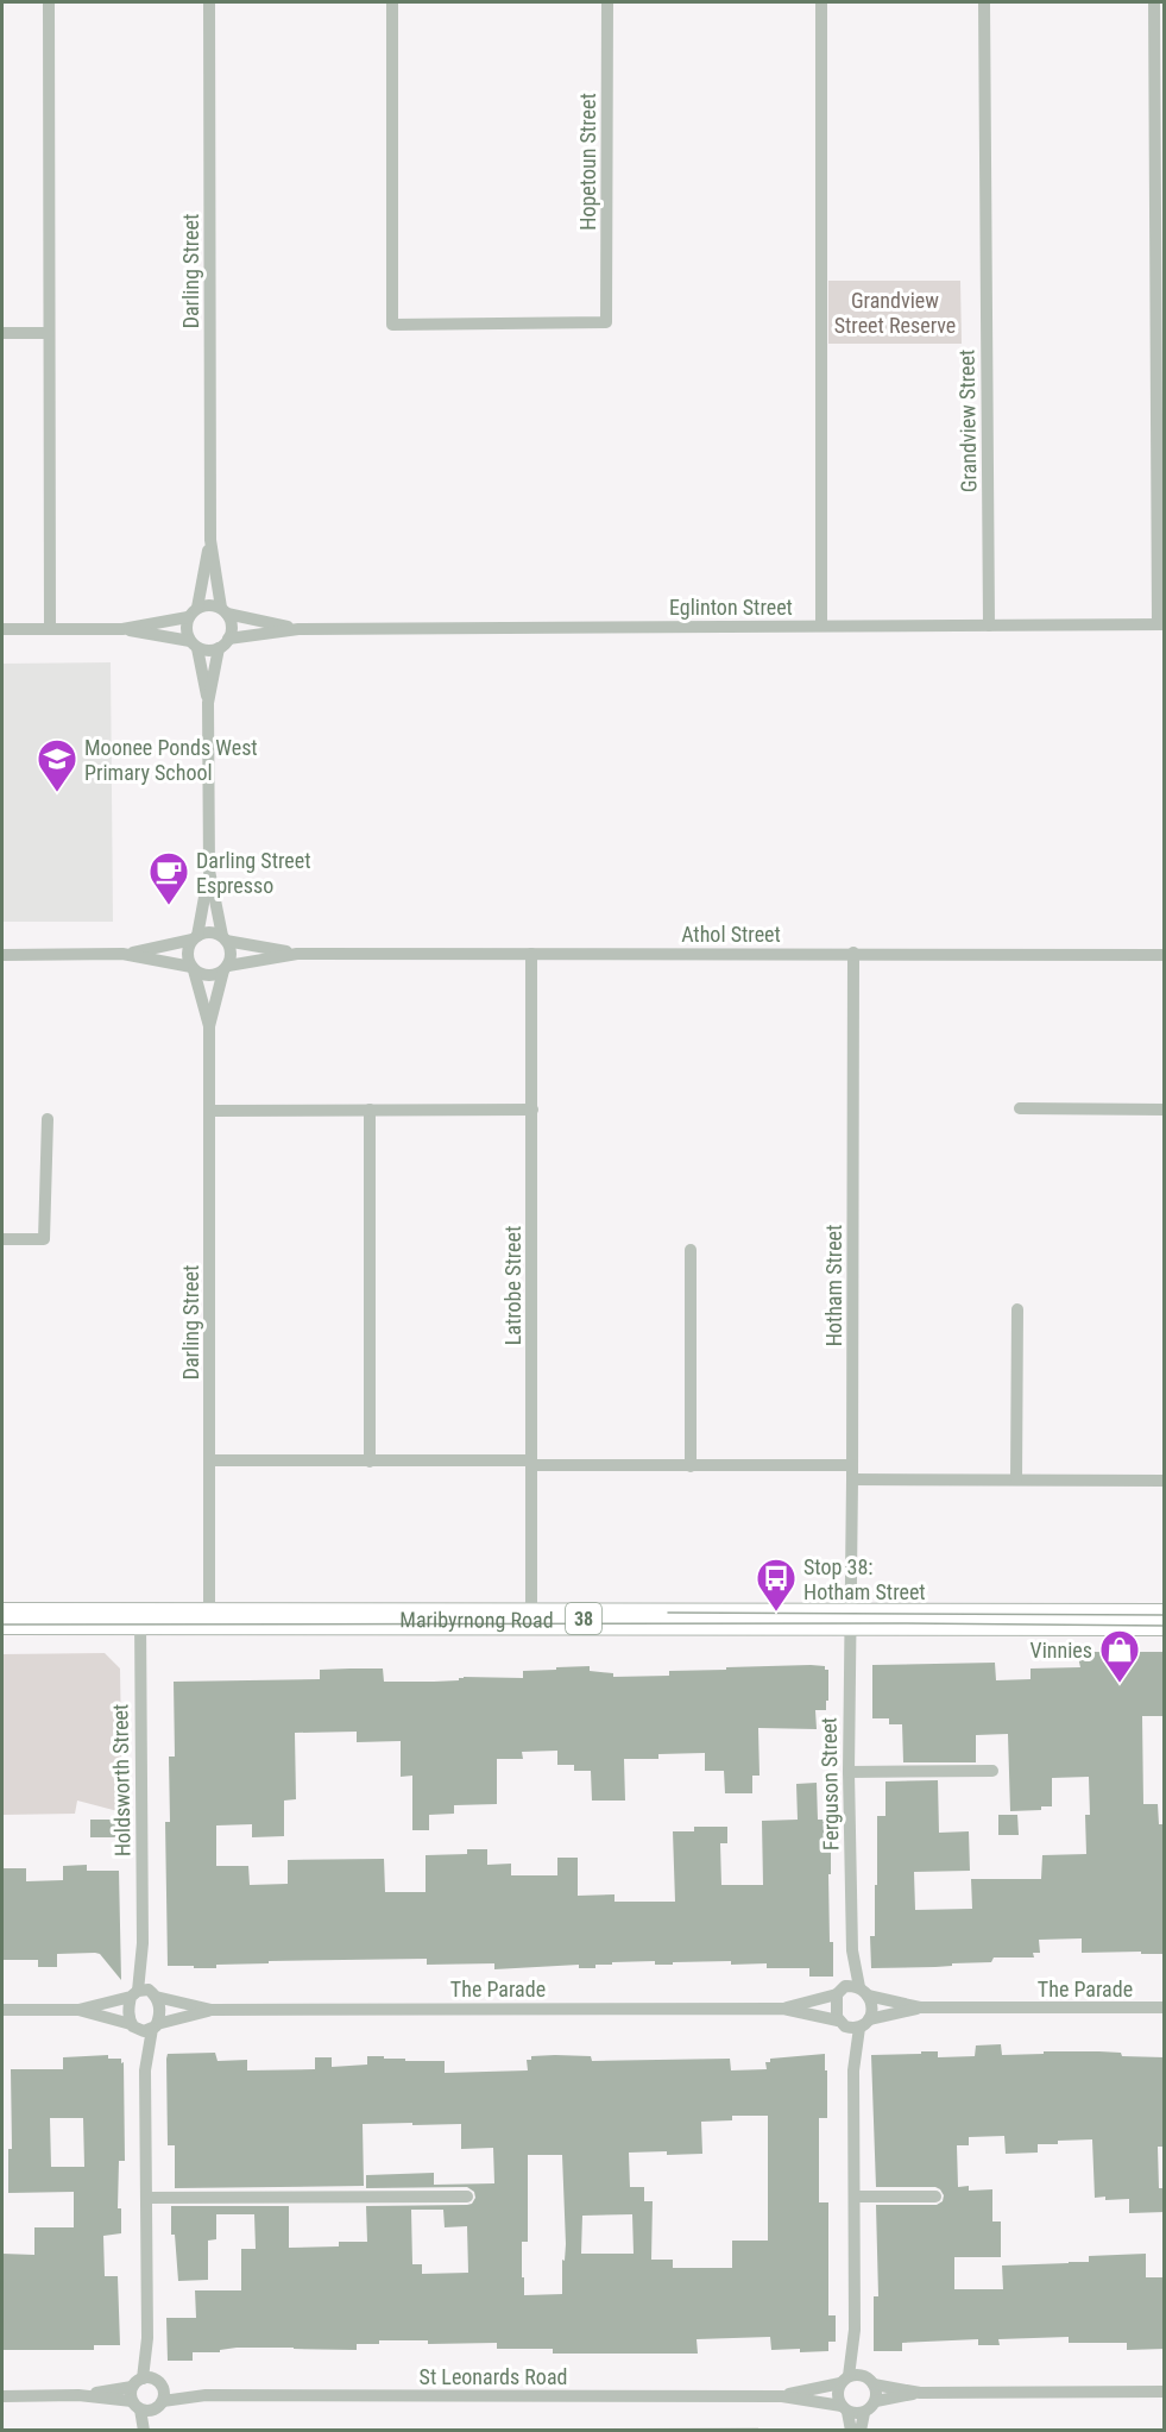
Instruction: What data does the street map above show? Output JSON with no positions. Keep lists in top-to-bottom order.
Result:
{
  "streets": {
    "main road": ["Maribyrnong Road", "38"],
    "street": [
      "Hopetoun Street",
      "Darling Street",
      "Grandview Street",
      "Eglinton Street",
      "Athol Street",
      "Latrobe Street",
      "Hotham Street",
      "Holdsworth Street",
      "Ferguson Street",
      "The Parade",
      "St Leonards Road"
    ]
  },
  "crossings": [
    ["Darling Street", "Eglinton Street"],
    ["Darling Street", "Athol Street"],
    ["Darling Street", "Maribyrnong Road"],
    ["Grandview Street", "Eglinton Street"],
    ["Athol Street", "Latrobe Street"],
    ["Athol Street", "Hotham Street"],
    ["Latrobe Street", "Maribyrnong Road"],
    ["Hotham Street", "Maribyrnong Road"],
    ["Hotham Street", "Ferguson Street"],
    ["Maribyrnong Road", "Holdsworth Street"],
    ["Maribyrnong Road", "Ferguson Street"],
    ["Holdsworth Street", "The Parade"],
    ["Ferguson Street", "The Parade"]
  ],
  "parks": ["Grandview Street Reserve"],
  "places": {
    "school or university": ["Moonee Ponds West Primary School"],
    "cafe": ["Darling Street Espresso"],
    "bus stop": ["Stop 38: Hotham Street"],
    "shop": ["Vinnies"]
  }
}
